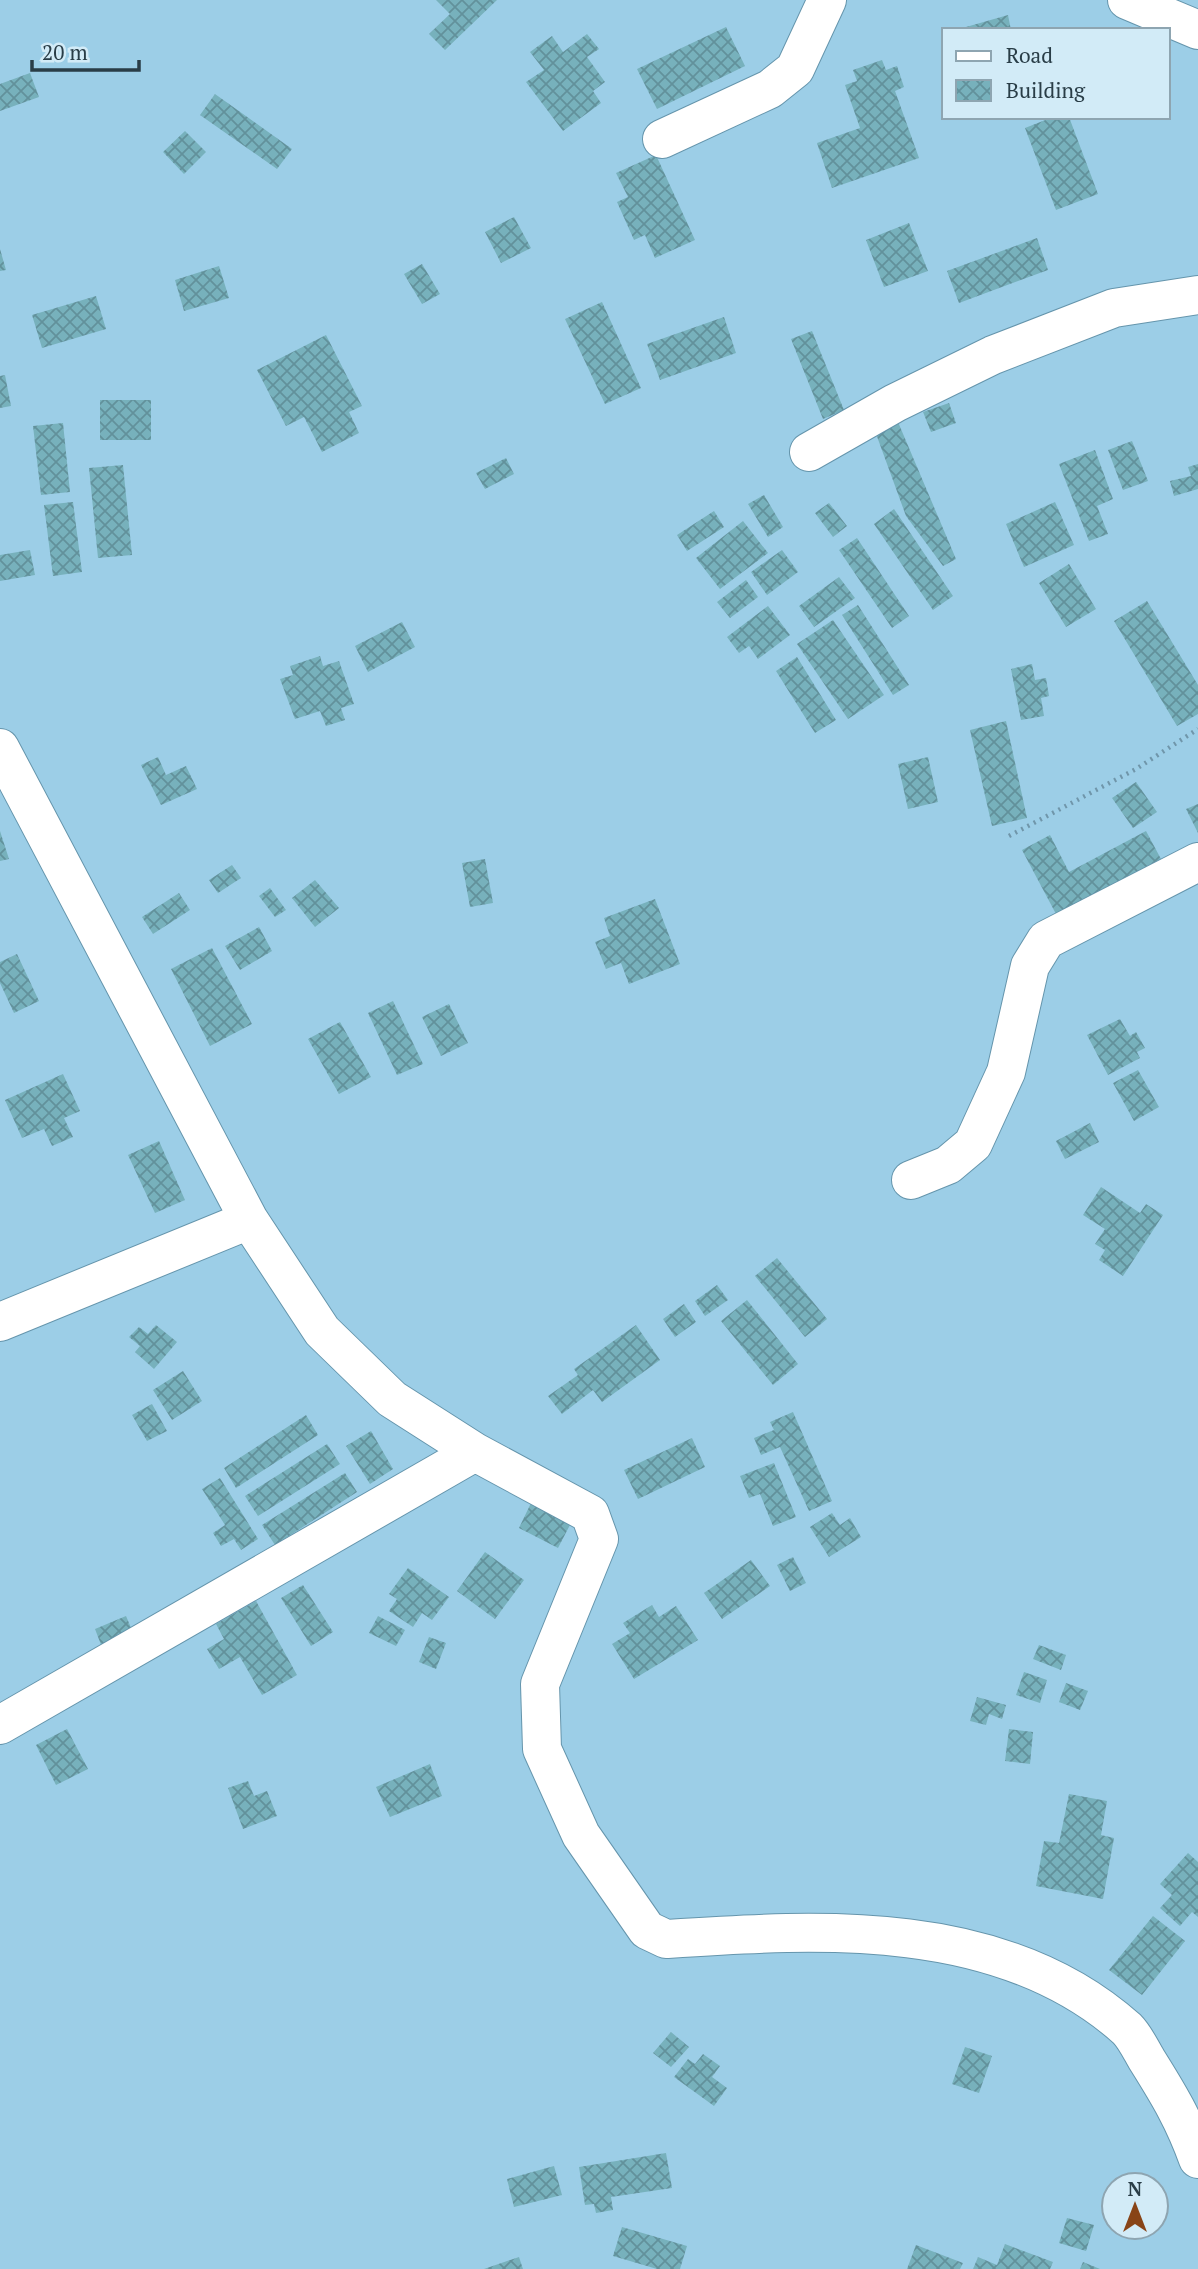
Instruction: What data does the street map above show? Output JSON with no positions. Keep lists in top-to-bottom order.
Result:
{
  "legend": ["Road", "Building"],
  "scale_bar": "20 m",
  "north": "top"
}
